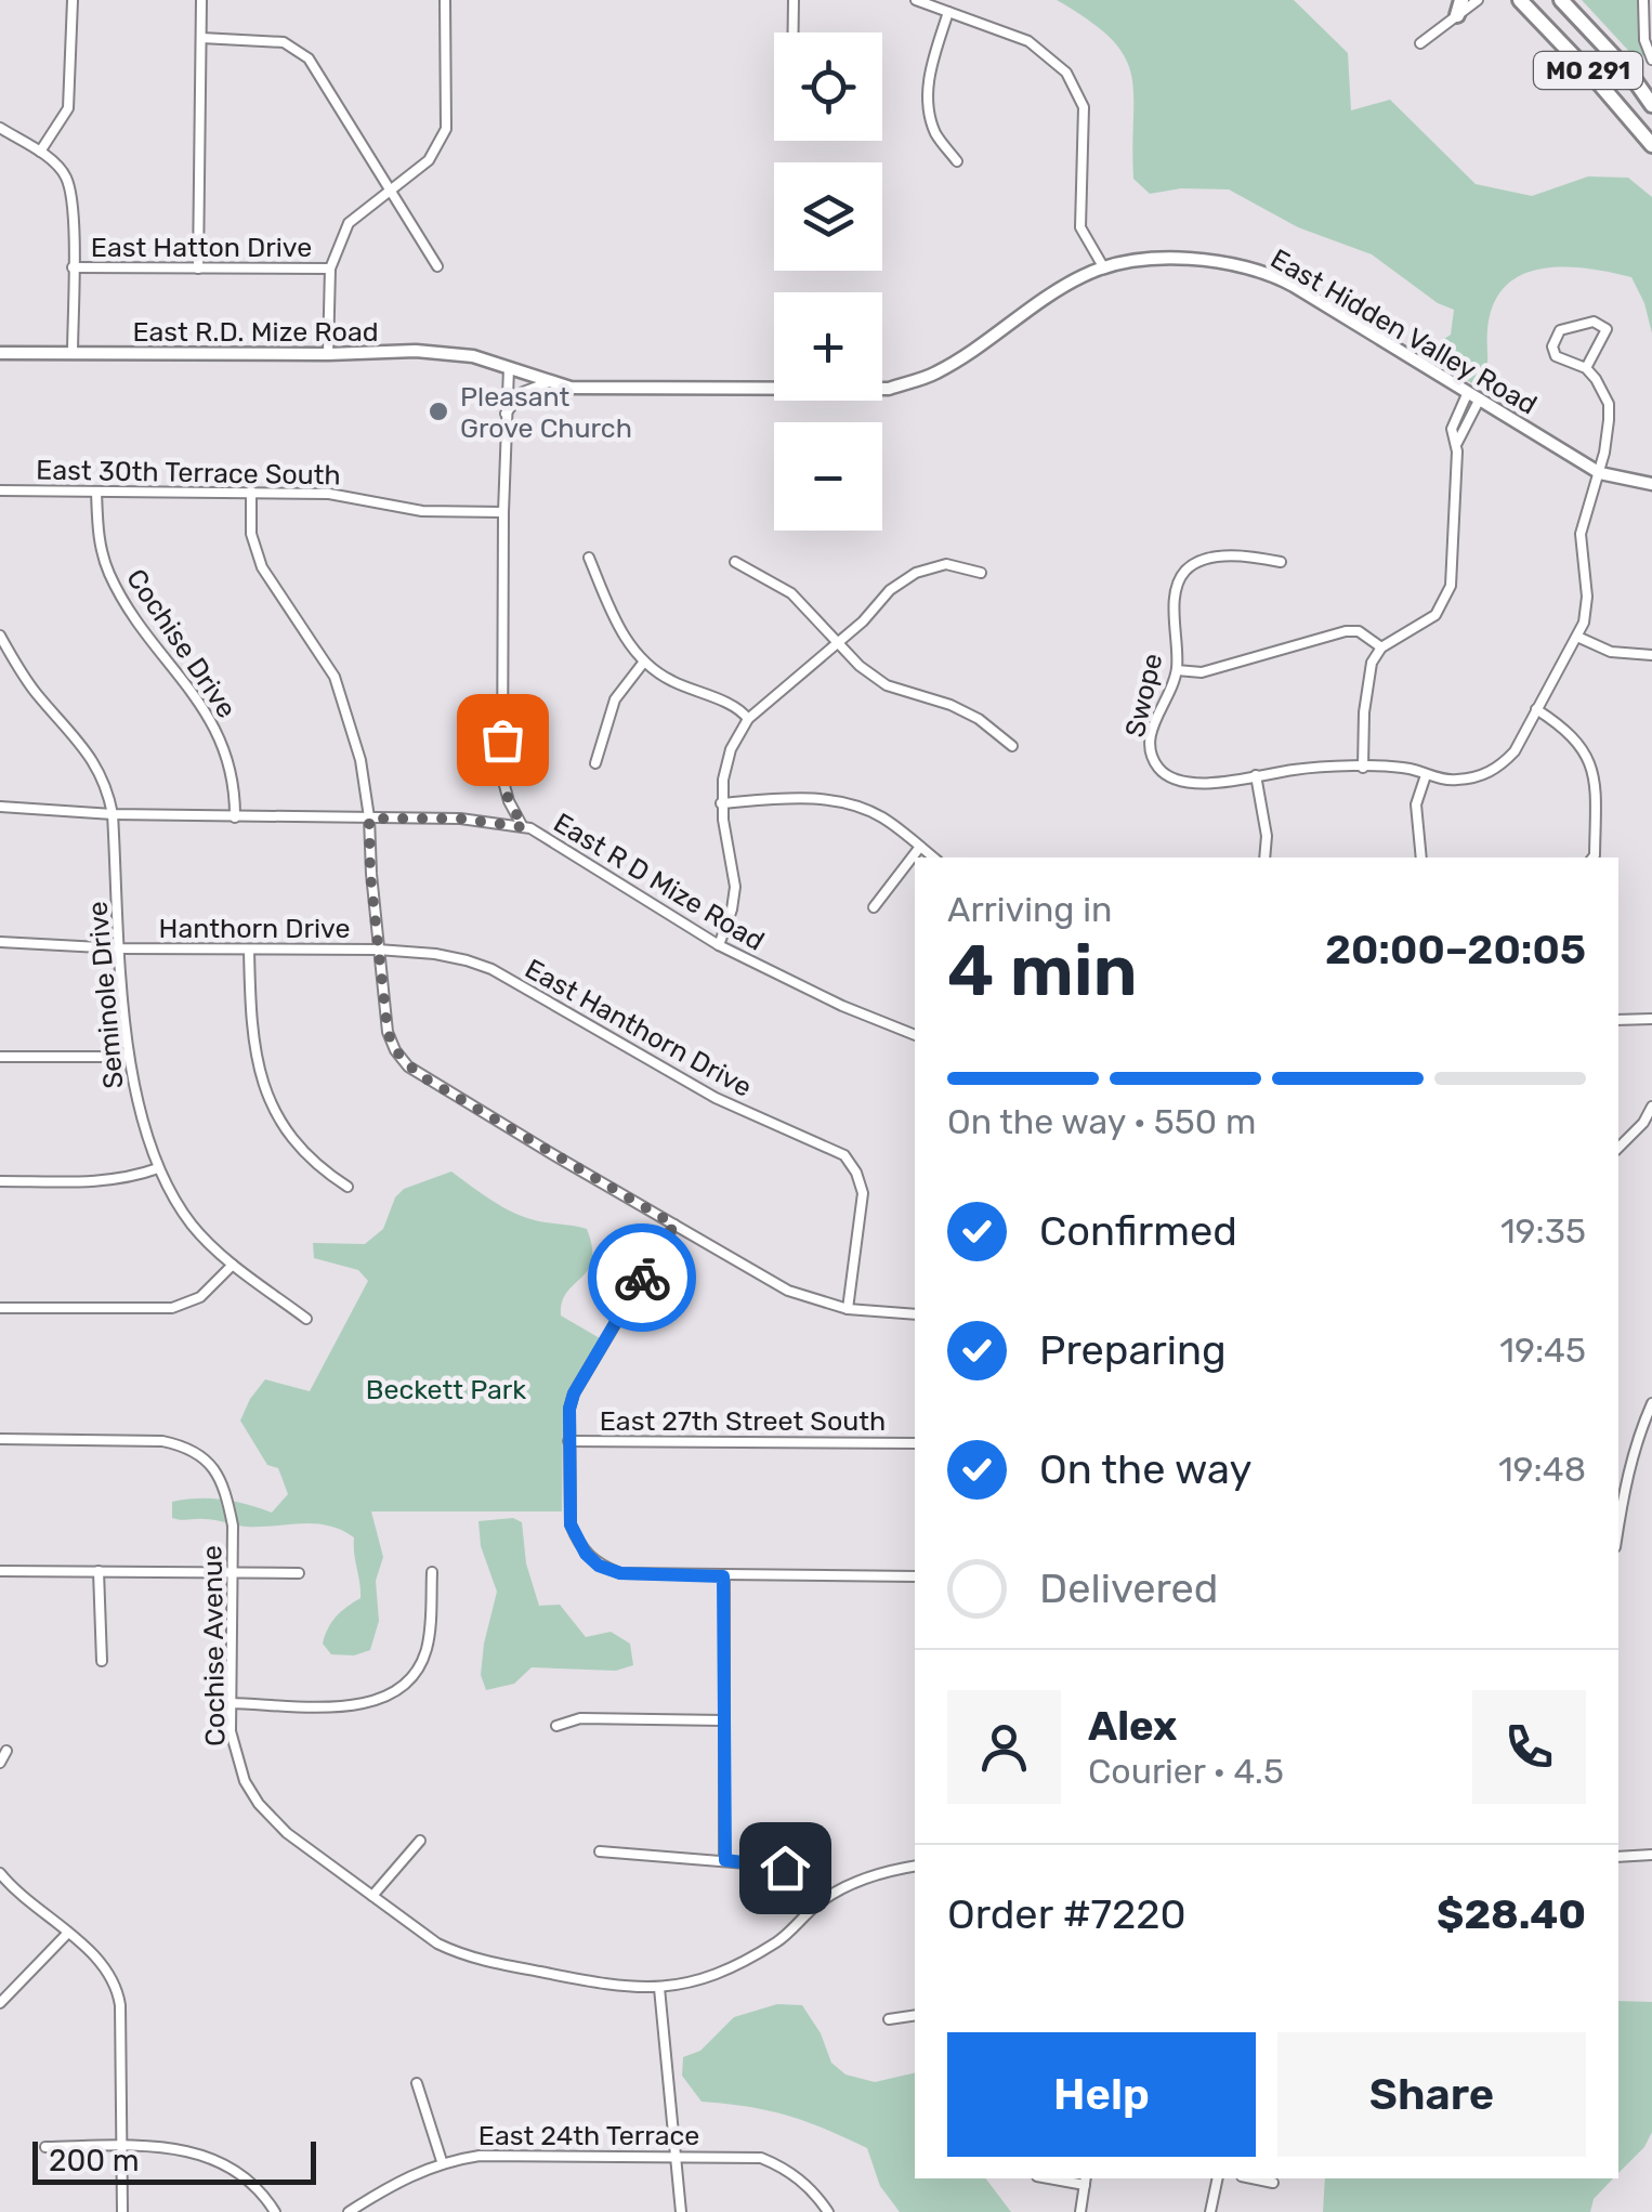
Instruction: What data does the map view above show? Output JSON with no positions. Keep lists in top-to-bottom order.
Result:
{
  "streets": {
    "highway": ["MO 291"],
    "main road": ["East R.D. Mize Road", "East Hidden Valley Road"],
    "street": [
      "East Hatton Drive",
      "East 30th Terrace South",
      "Cochise Drive",
      "Swope",
      "East R D Mize Road",
      "Hanthorn Drive",
      "Seminole Drive",
      "East Hanthorn Drive",
      "East 27th Street South",
      "Cochise Avenue",
      "East 24th Terrace"
    ]
  },
  "crossings": [
    ["East R.D. Mize Road", "East Hidden Valley Road"],
    ["East R.D. Mize Road", "East R D Mize Road"],
    ["East Hidden Valley Road", "East R D Mize Road"],
    ["East 30th Terrace South", "Cochise Drive"],
    ["East 30th Terrace South", "East R D Mize Road"],
    ["Hanthorn Drive", "Seminole Drive"],
    ["Hanthorn Drive", "East Hanthorn Drive"]
  ],
  "parks": ["Beckett Park"],
  "places": ["Pleasant Grove Church"],
  "scale_bar": "200 m",
  "page": {
    "map_buttons": ["+", "−"],
    "heading": ["4 min", "Arriving in", "20:00–20:05"],
    "panel": [
      "Alex",
      "Courier · 4.5",
      "Order #7220",
      "$28.40"
    ],
    "bar": "On the way · 550 m",
    "list": [
      ["Confirmed", "19:35"],
      ["Preparing", "19:45"],
      ["On the way", "19:48"],
      "Delivered"
    ],
    "buttons": ["Help", "Share"],
    "scale": "200 m"
  }
}
